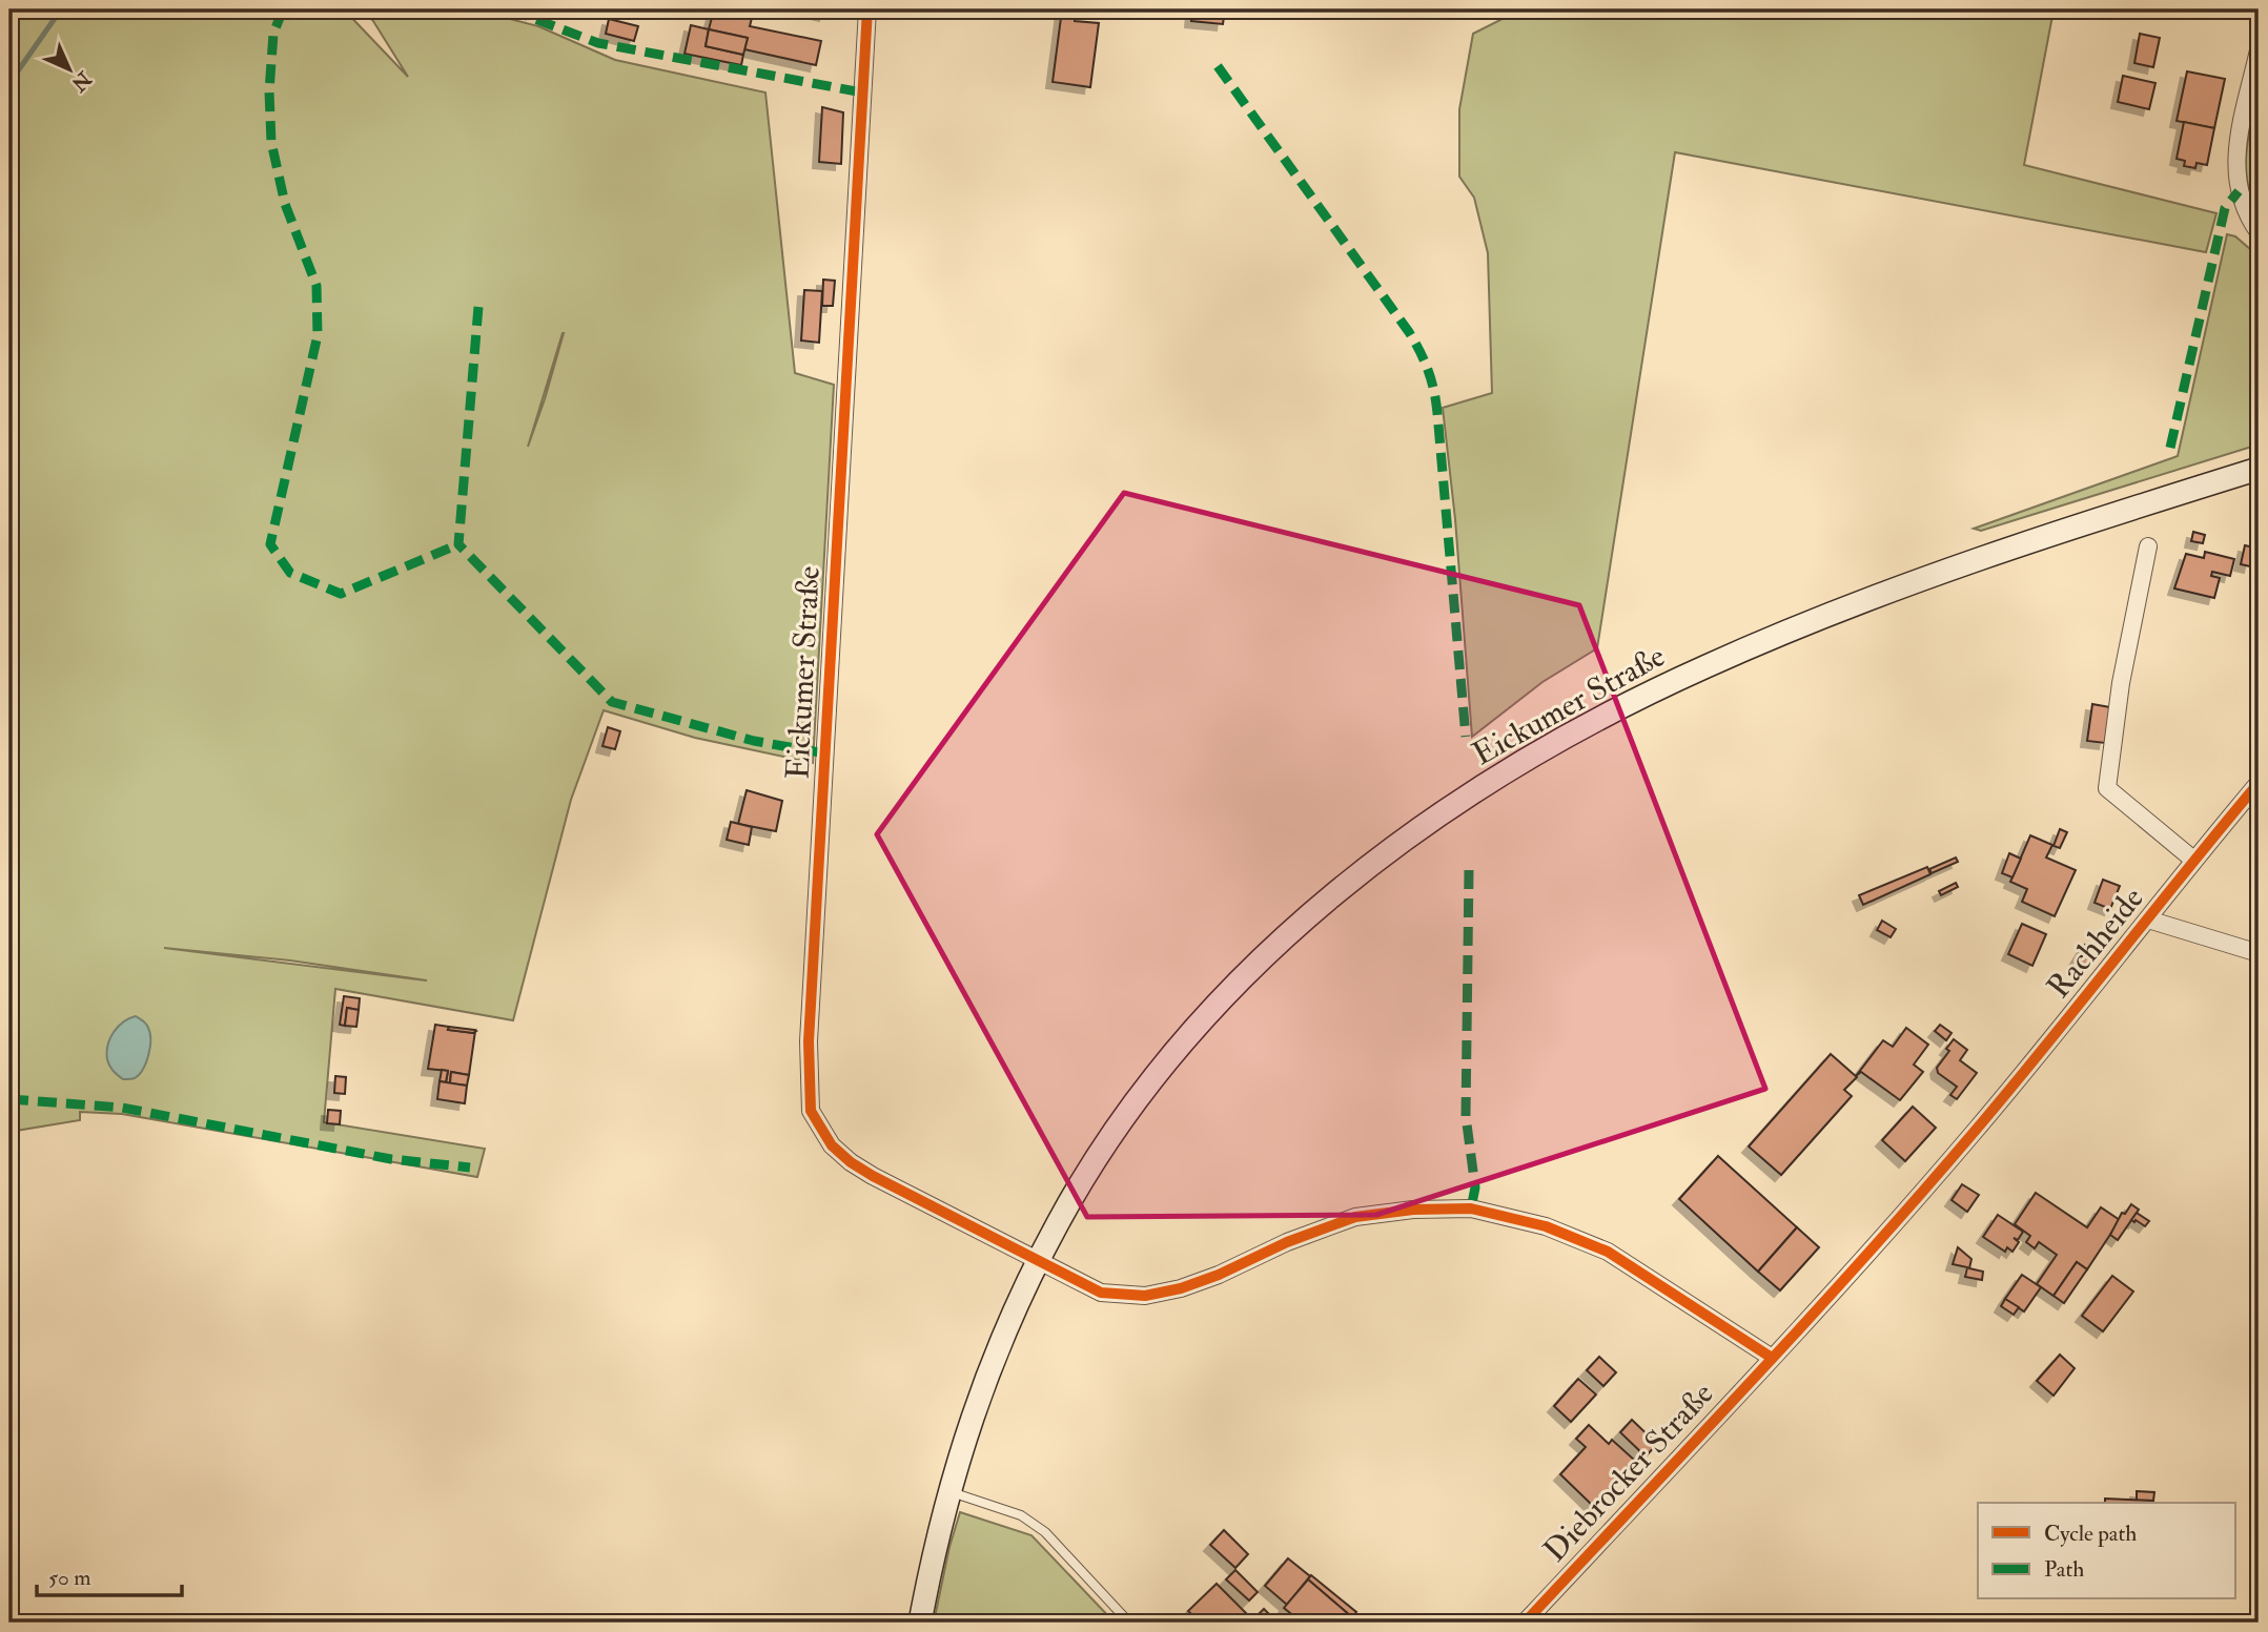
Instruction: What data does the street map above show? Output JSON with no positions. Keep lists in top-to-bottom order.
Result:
{
  "streets": {
    "main road": ["Eickumer Straße"],
    "street": ["Rachheide", "Diebrocker Straße"]
  },
  "crossings": [
    ["Rachheide", "Diebrocker Straße"]
  ],
  "legend": ["Cycle path", "Path"],
  "scale_bar": "50 m",
  "north": "bottom right"
}
